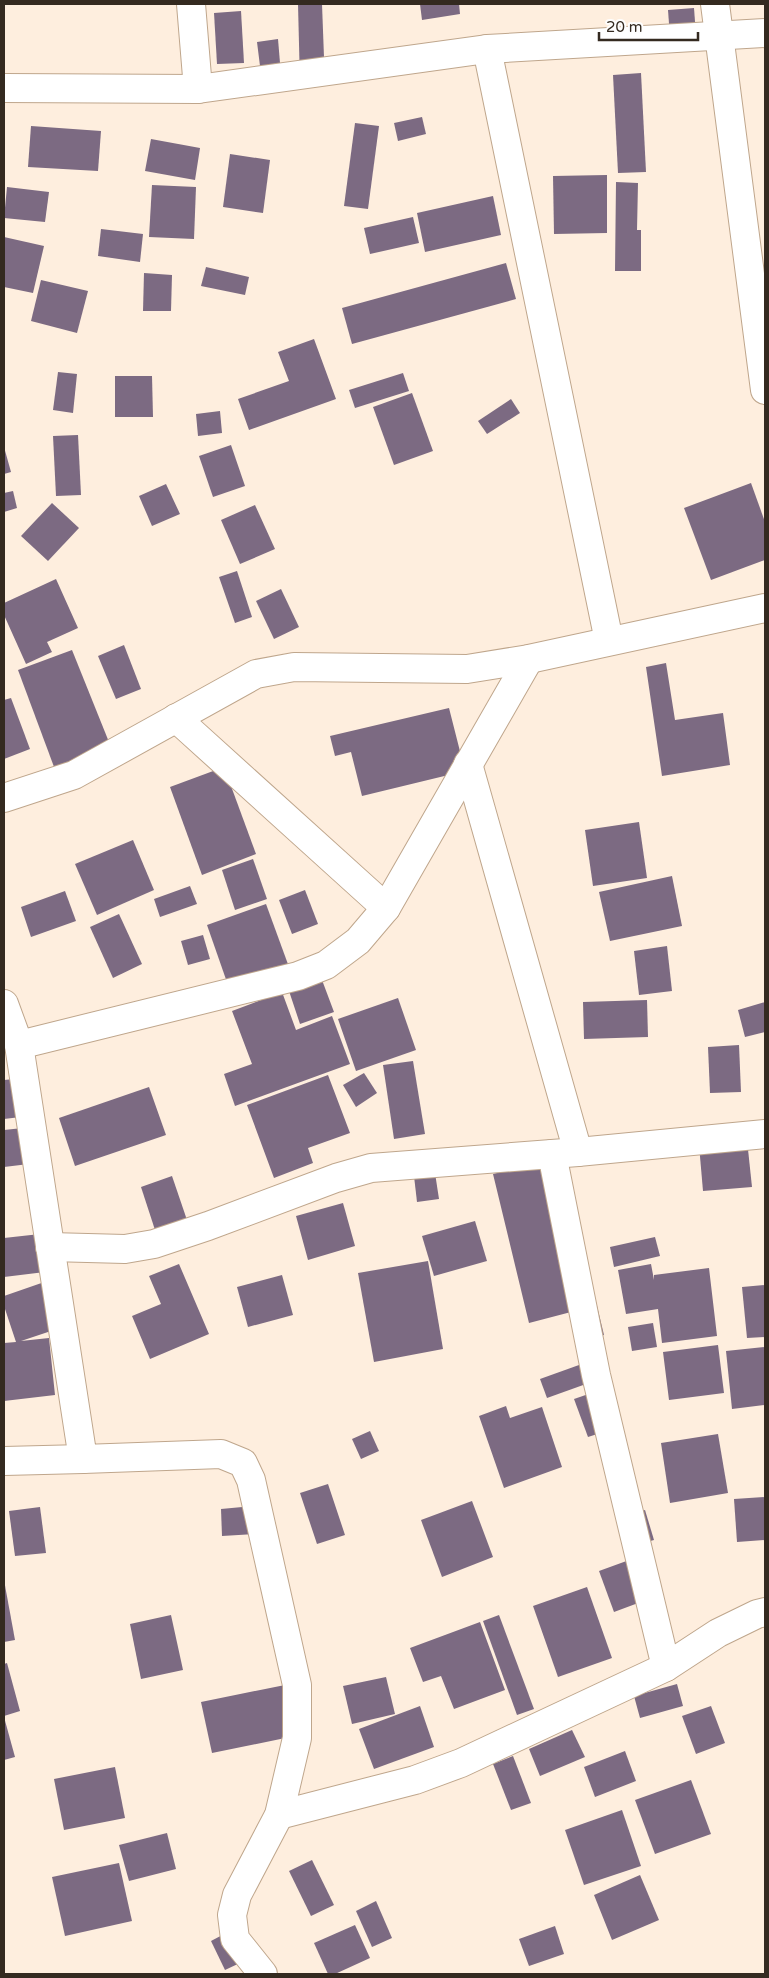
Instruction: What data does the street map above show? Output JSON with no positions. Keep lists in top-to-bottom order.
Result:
{
  "scale_bar": "20 m"
}
